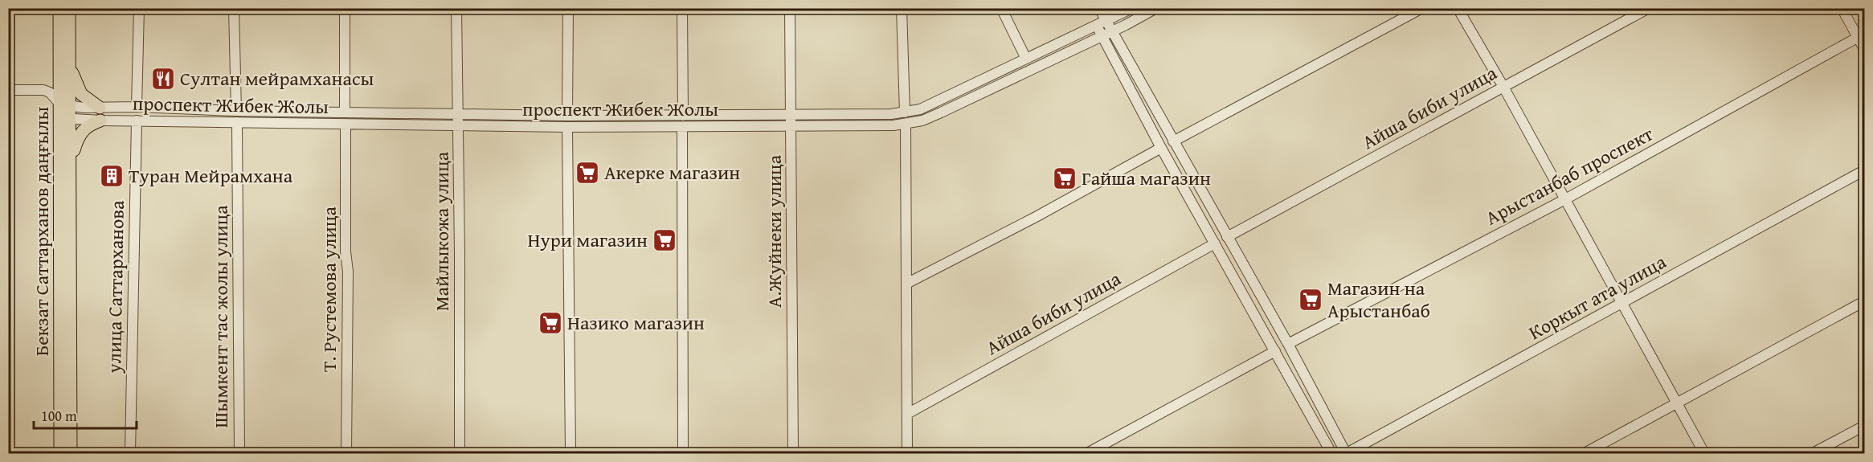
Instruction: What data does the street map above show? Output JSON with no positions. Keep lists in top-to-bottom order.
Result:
{
  "streets": {
    "main road": ["Бекзат Саттарханов даңғылы"],
    "street": [
      "проспект Жибек Жолы",
      "Айша биби улица",
      "Арыстанбаб проспект",
      "Майлыкожа улица",
      "А.Жуйнеки улица",
      "улица Саттарханова",
      "Т. Рустемова улица",
      "Коркыт ата улица",
      "Шымкент тас жолы улица"
    ]
  },
  "crossings": [
    ["проспект Жибек Жолы", "Бекзат Саттарханов даңғылы"],
    ["проспект Жибек Жолы", "Майлыкожа улица"],
    ["проспект Жибек Жолы", "А.Жуйнеки улица"],
    ["проспект Жибек Жолы", "улица Саттарханова"],
    ["проспект Жибек Жолы", "Т. Рустемова улица"],
    ["проспект Жибек Жолы", "Шымкент тас жолы улица"]
  ],
  "places": {
    "restaurant": ["Султан мейрамханасы"],
    "supermarket": [
      "Акерке магазин",
      "Гайша магазин",
      "Нури магазин",
      "Магазин на Арыстанбаб",
      "Назико магазин"
    ],
    "building": ["Туран Мейрамхана"]
  },
  "scale_bar": "100 m"
}
